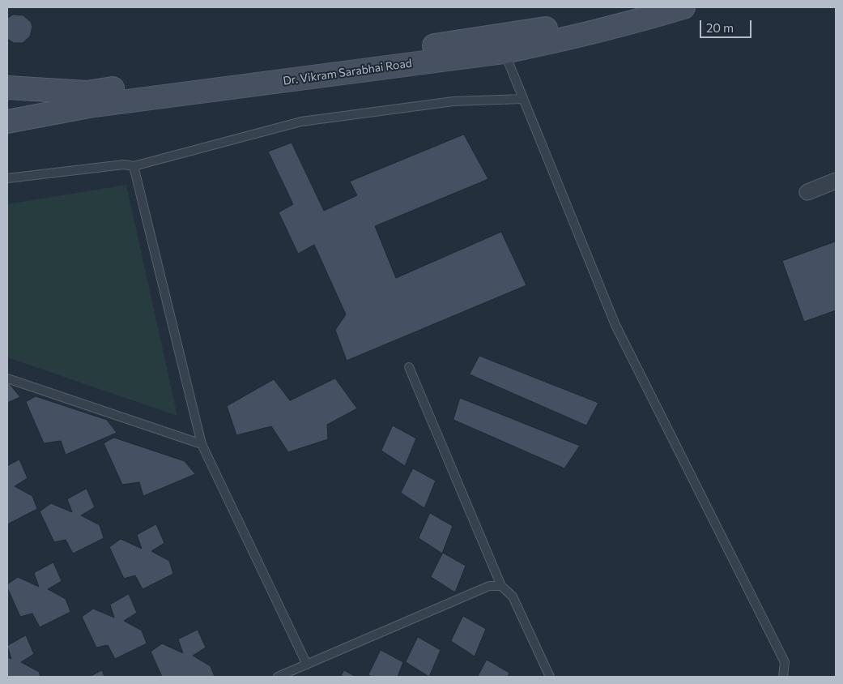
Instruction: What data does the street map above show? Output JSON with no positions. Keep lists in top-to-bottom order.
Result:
{
  "streets": {
    "main road": ["Dr. Vikram Sarabhai Road"]
  },
  "scale_bar": "20 m"
}
